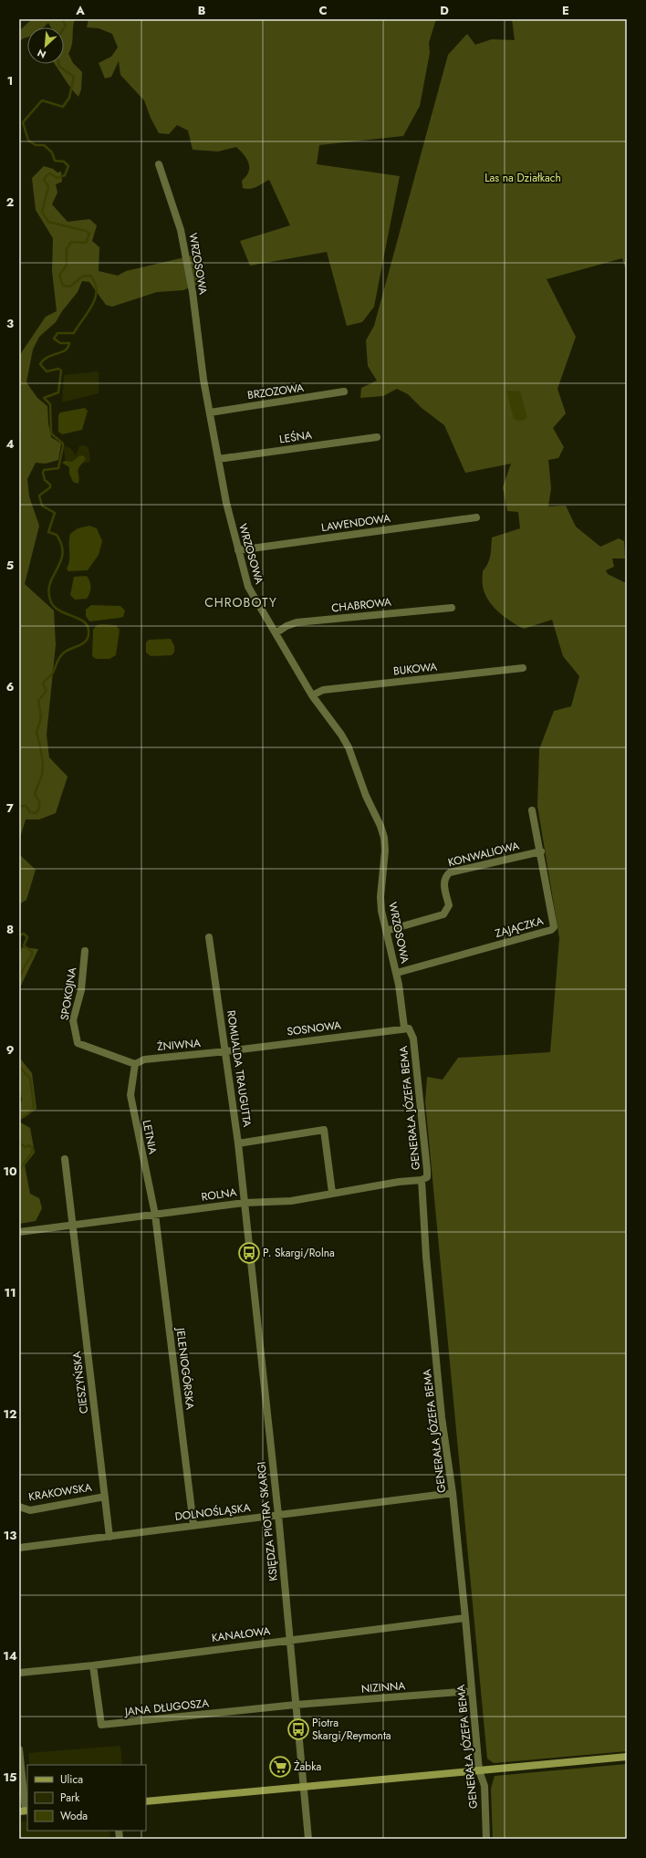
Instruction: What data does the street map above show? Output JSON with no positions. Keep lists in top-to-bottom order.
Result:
{
  "streets": {
    "street": [
      "WRZOSOWA",
      "BRZOZOWA",
      "LEŚNA",
      "LAWENDOWA",
      "CHABROWA",
      "BUKOWA",
      "KONWALIOWA",
      "ZAJĄCZKA",
      "SPOKOJNA",
      "SOSNOWA",
      "ŻNIWNA",
      "ROMUALDA TRAUGUTTA",
      "GENERAŁA JÓZEFA BEMA",
      "LETNIA",
      "ROLNA",
      "JELENIOGÓRSKA",
      "CIESZYŃSKA",
      "KRAKOWSKA",
      "DOLNOŚLĄSKA",
      "KSIĘDZA PIOTRA SKARGI",
      "KANAŁOWA",
      "NIZINNA",
      "JANA DŁUGOSZA"
    ]
  },
  "crossings": [
    ["WRZOSOWA", "BRZOZOWA"],
    ["WRZOSOWA", "LEŚNA"],
    ["WRZOSOWA", "LAWENDOWA"],
    ["WRZOSOWA", "CHABROWA"],
    ["WRZOSOWA", "BUKOWA"],
    ["WRZOSOWA", "KONWALIOWA"],
    ["WRZOSOWA", "ZAJĄCZKA"],
    ["WRZOSOWA", "SOSNOWA"],
    ["WRZOSOWA", "GENERAŁA JÓZEFA BEMA"],
    ["KONWALIOWA", "ZAJĄCZKA"],
    ["SPOKOJNA", "ŻNIWNA"],
    ["SPOKOJNA", "LETNIA"],
    ["SOSNOWA", "ŻNIWNA"],
    ["SOSNOWA", "ROMUALDA TRAUGUTTA"],
    ["SOSNOWA", "GENERAŁA JÓZEFA BEMA"],
    ["ŻNIWNA", "ROMUALDA TRAUGUTTA"],
    ["ŻNIWNA", "LETNIA"],
    ["ROMUALDA TRAUGUTTA", "ROLNA"],
    ["ROMUALDA TRAUGUTTA", "KSIĘDZA PIOTRA SKARGI"],
    ["GENERAŁA JÓZEFA BEMA", "ROLNA"],
    ["GENERAŁA JÓZEFA BEMA", "DOLNOŚLĄSKA"],
    ["GENERAŁA JÓZEFA BEMA", "KANAŁOWA"],
    ["GENERAŁA JÓZEFA BEMA", "NIZINNA"],
    ["LETNIA", "ROLNA"],
    ["LETNIA", "JELENIOGÓRSKA"],
    ["ROLNA", "JELENIOGÓRSKA"],
    ["ROLNA", "CIESZYŃSKA"],
    ["ROLNA", "KSIĘDZA PIOTRA SKARGI"],
    ["JELENIOGÓRSKA", "DOLNOŚLĄSKA"],
    ["CIESZYŃSKA", "KRAKOWSKA"],
    ["CIESZYŃSKA", "DOLNOŚLĄSKA"],
    ["DOLNOŚLĄSKA", "KSIĘDZA PIOTRA SKARGI"],
    ["KSIĘDZA PIOTRA SKARGI", "KANAŁOWA"],
    ["KSIĘDZA PIOTRA SKARGI", "NIZINNA"],
    ["KSIĘDZA PIOTRA SKARGI", "JANA DŁUGOSZA"],
    ["KANAŁOWA", "JANA DŁUGOSZA"],
    ["NIZINNA", "JANA DŁUGOSZA"]
  ],
  "districts": ["CHROBOTY"],
  "parks": ["Las na Działkach"],
  "places": {
    "bus stop": ["P. Skargi/Rolna", "Piotra Skargi/Reymonta"],
    "supermarket": ["Żabka"]
  },
  "legend": ["Ulica", "Park", "Woda"],
  "north": "bottom left",
  "grid": {
    "columns": [
      "A",
      "B",
      "C",
      "D",
      "E"
    ],
    "rows": [
      "1",
      "2",
      "3",
      "4",
      "5",
      "6",
      "7",
      "8",
      "9",
      "10",
      "11",
      "12",
      "13",
      "14",
      "15"
    ]
  }
}
